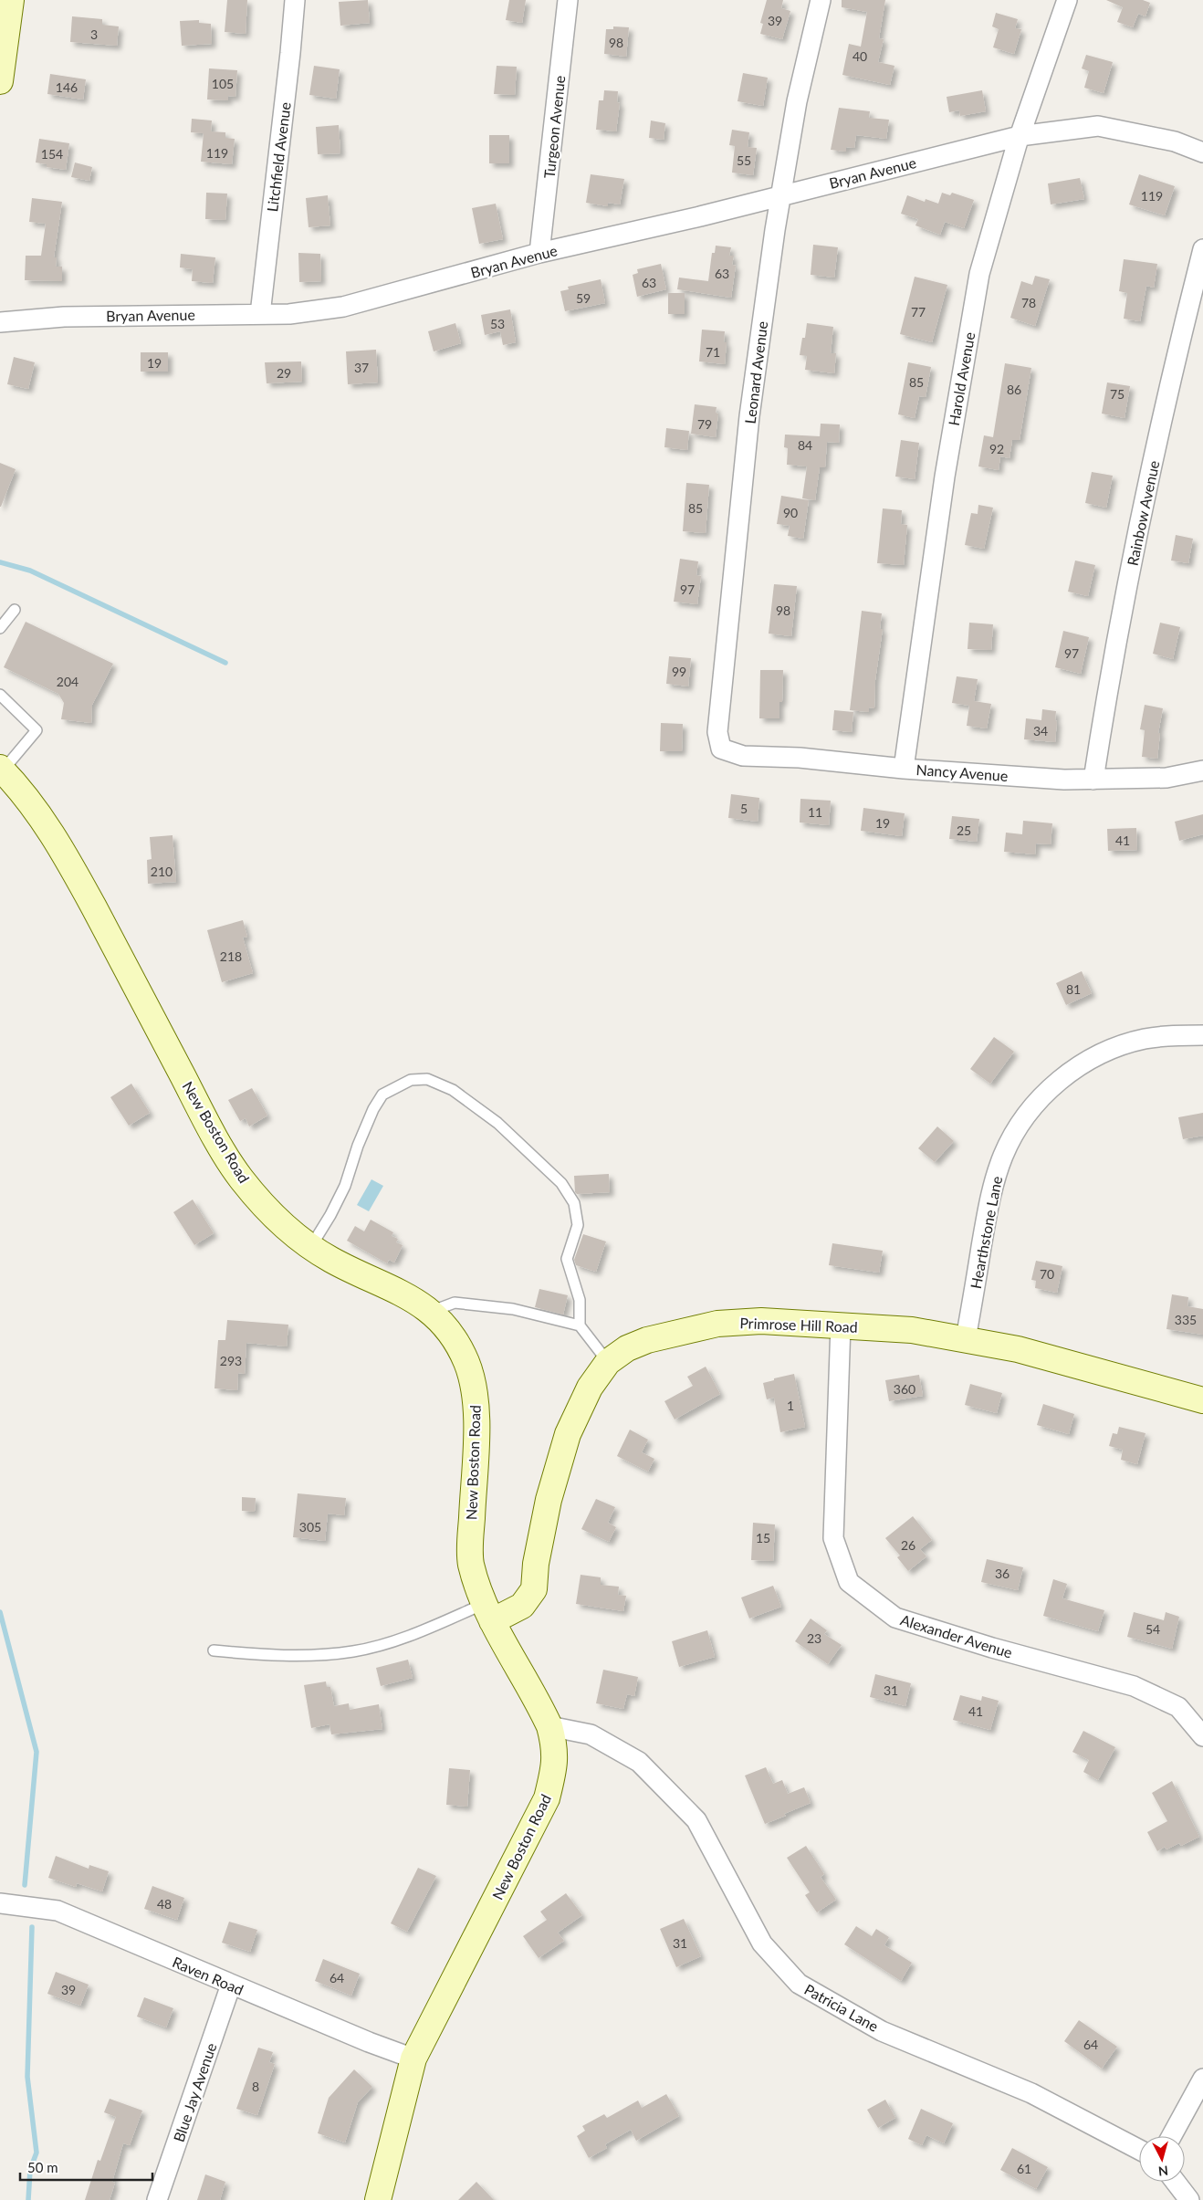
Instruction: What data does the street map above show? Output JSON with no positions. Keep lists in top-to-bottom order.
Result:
{
  "streets": {
    "street": [
      "Turgeon Avenue",
      "Litchfield Avenue",
      "Bryan Avenue",
      "Leonard Avenue",
      "Harold Avenue",
      "Rainbow Avenue",
      "Nancy Avenue",
      "New Boston Road",
      "Hearthstone Lane",
      "Primrose Hill Road",
      "Alexander Avenue",
      "Raven Road",
      "Patricia Lane",
      "Blue Jay Avenue"
    ]
  },
  "crossings": [
    ["Turgeon Avenue", "Bryan Avenue"],
    ["Litchfield Avenue", "Bryan Avenue"],
    ["Bryan Avenue", "Leonard Avenue"],
    ["Bryan Avenue", "Harold Avenue"],
    ["Leonard Avenue", "Nancy Avenue"],
    ["Harold Avenue", "Nancy Avenue"],
    ["Rainbow Avenue", "Nancy Avenue"],
    ["New Boston Road", "Primrose Hill Road"],
    ["New Boston Road", "Raven Road"],
    ["New Boston Road", "Patricia Lane"],
    ["Hearthstone Lane", "Primrose Hill Road"],
    ["Primrose Hill Road", "Alexander Avenue"],
    ["Raven Road", "Blue Jay Avenue"]
  ],
  "house_numbers": [
    "39",
    "3",
    "98",
    "40",
    "105",
    "146",
    "119",
    "154",
    "55",
    "119",
    "63",
    "63",
    "59",
    "78",
    "77",
    "53",
    "71",
    "19",
    "37",
    "29",
    "85",
    "86",
    "75",
    "79",
    "84",
    "92",
    "85",
    "90",
    "97",
    "98",
    "97",
    "99",
    "204",
    "34",
    "5",
    "11",
    "19",
    "25",
    "41",
    "210",
    "218",
    "81",
    "70",
    "335",
    "293",
    "360",
    "1",
    "305",
    "15",
    "26",
    "36",
    "54",
    "23",
    "31",
    "41",
    "48",
    "31",
    "64",
    "39",
    "64",
    "8",
    "61"
  ],
  "scale_bar": "50 m",
  "north": "bottom"
}
